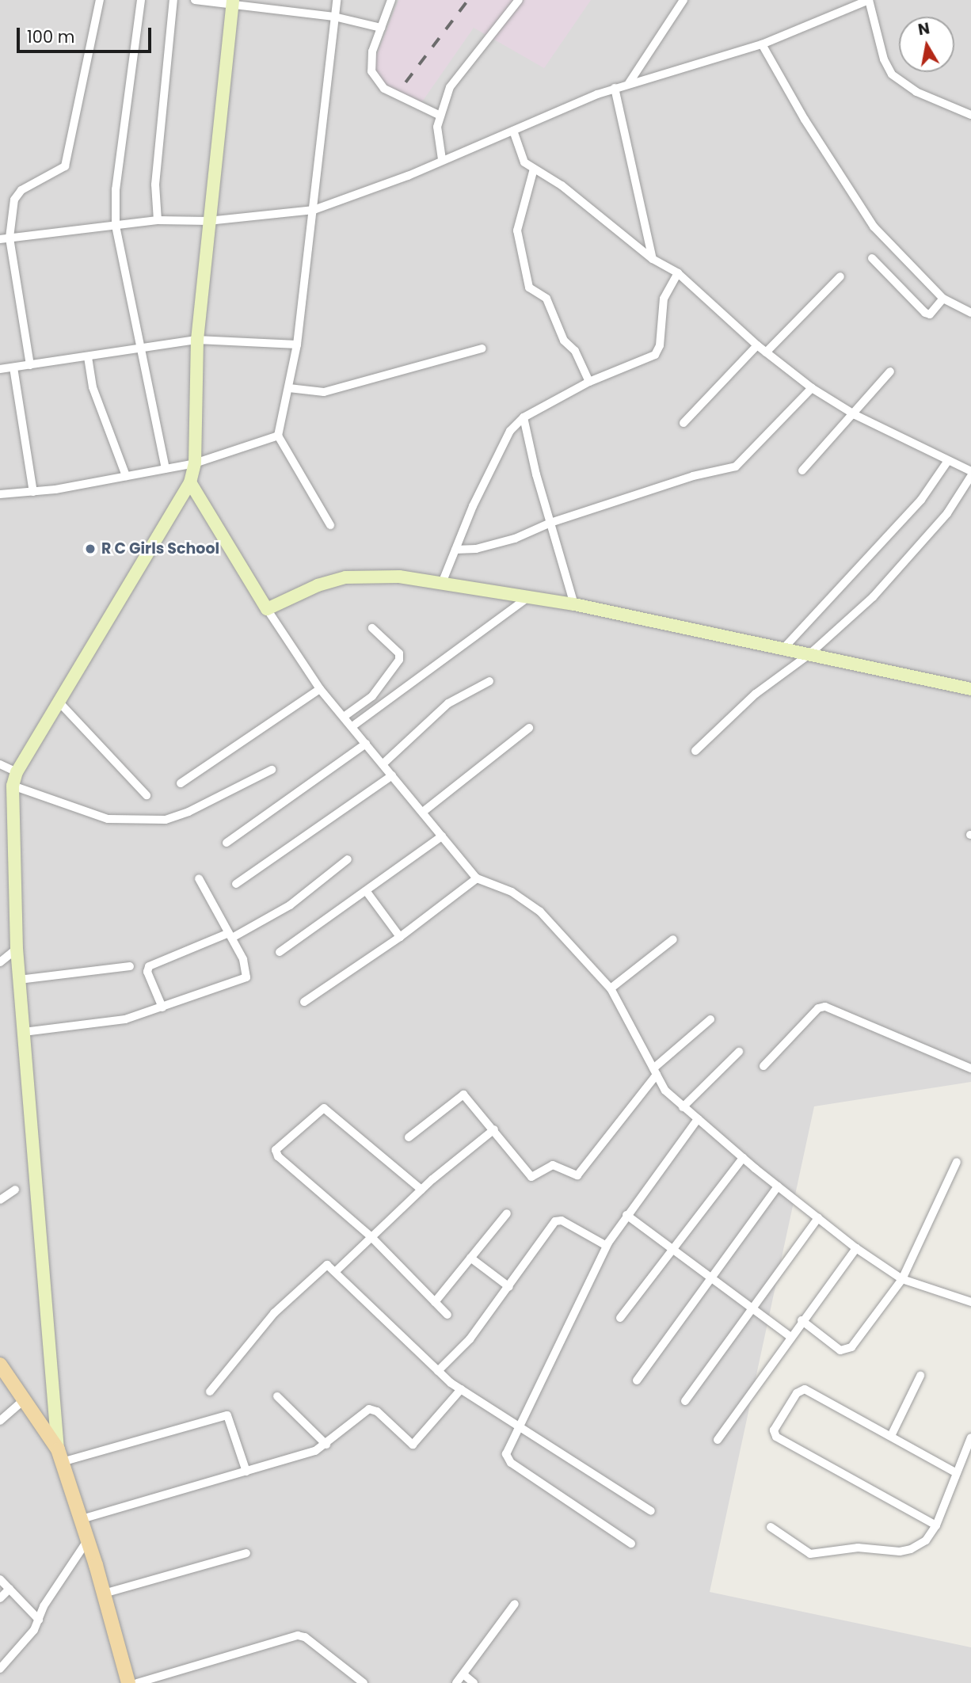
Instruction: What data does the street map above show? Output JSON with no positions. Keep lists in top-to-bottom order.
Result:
{
  "places": ["R C Girls School"],
  "scale_bar": "100 m",
  "north": "top"
}
